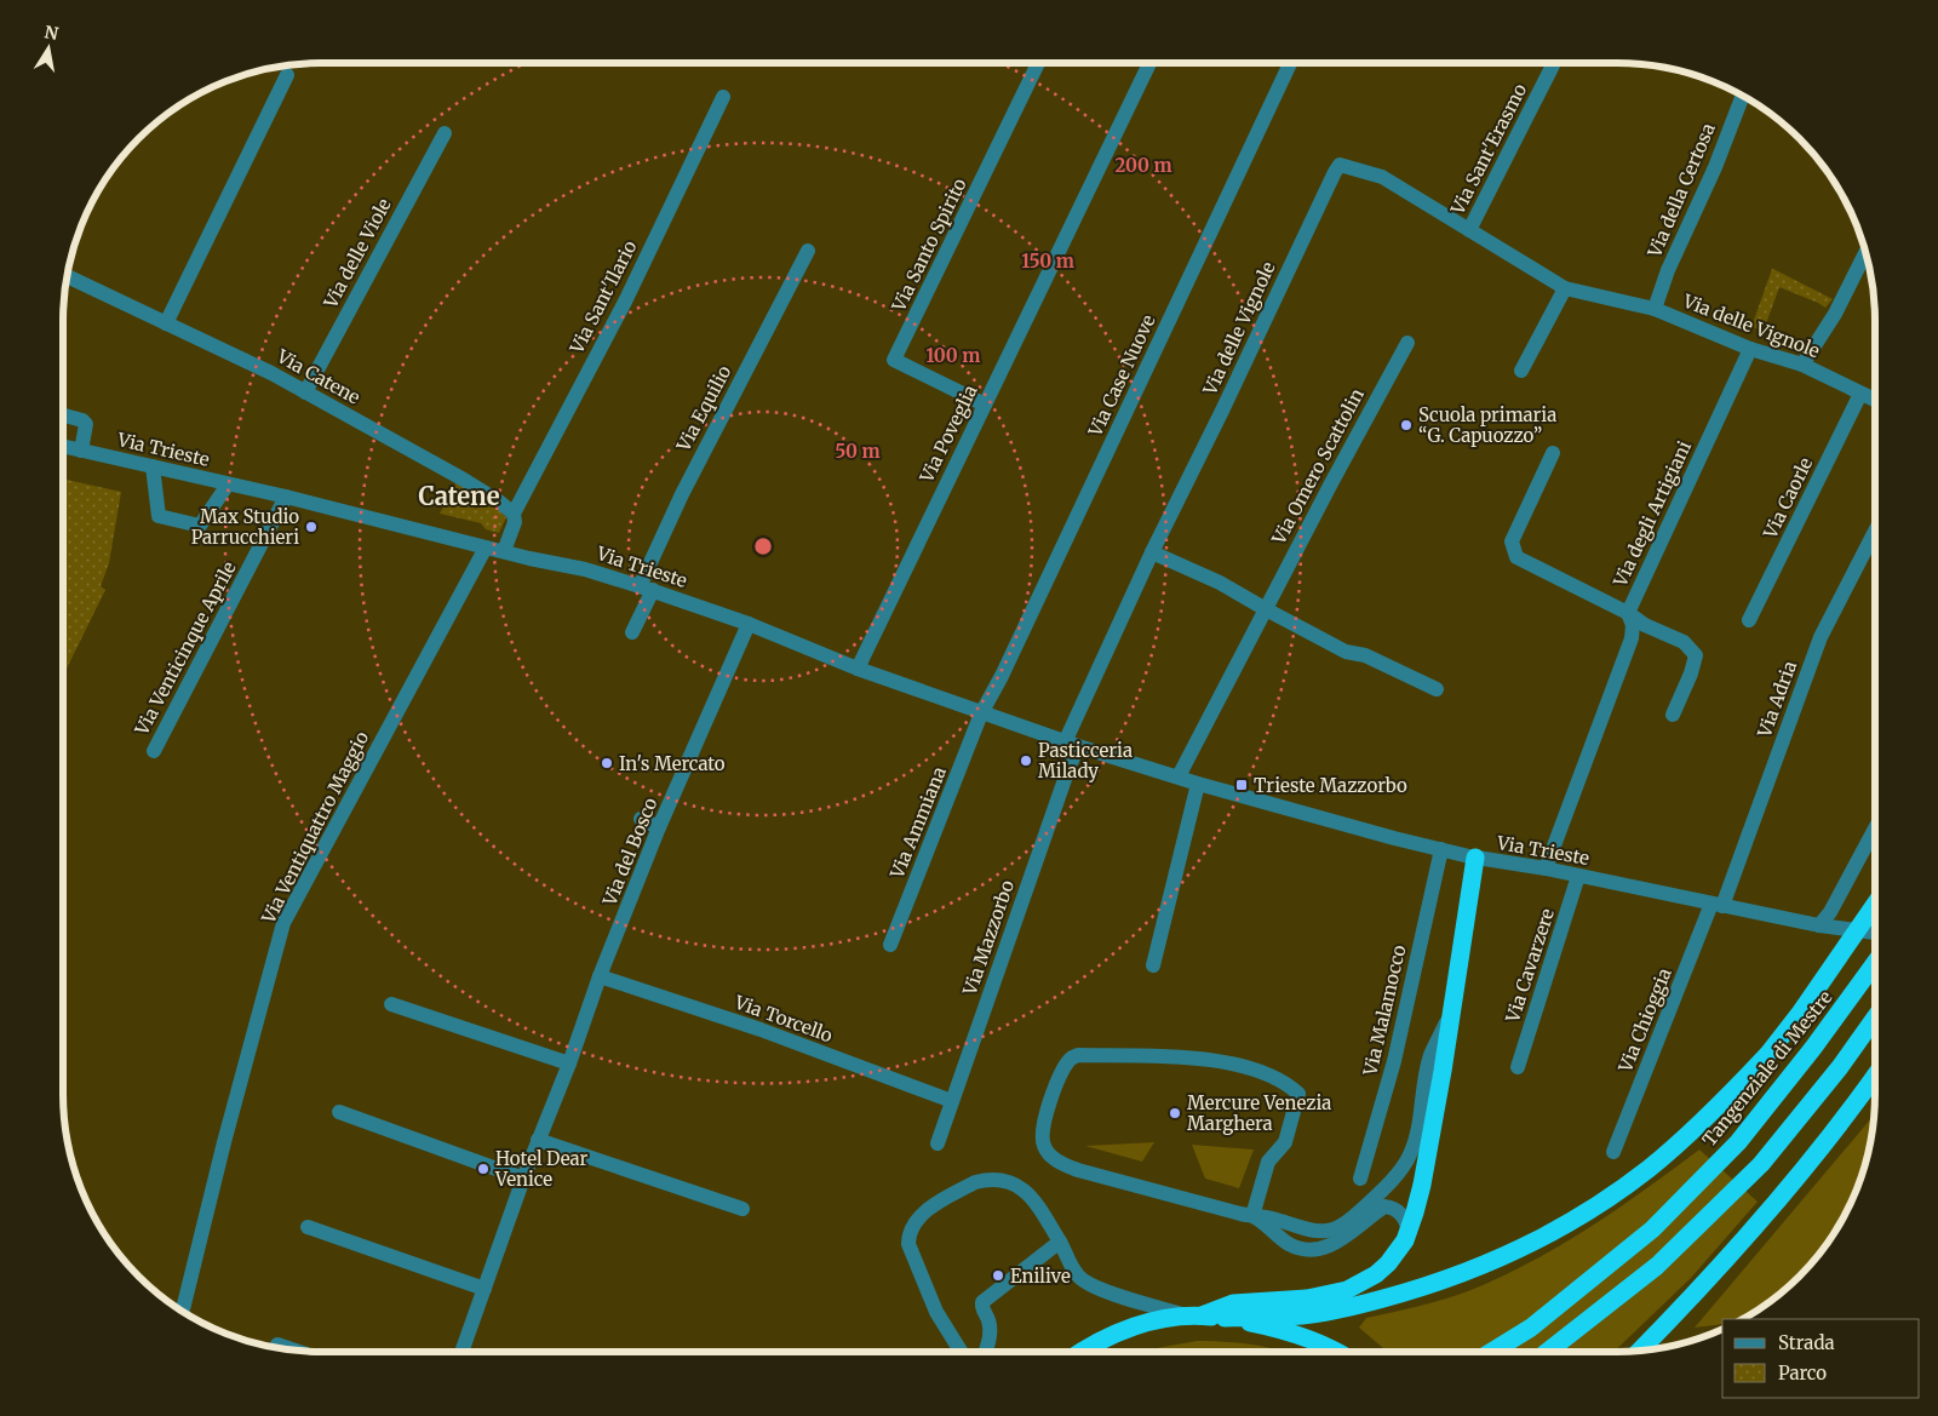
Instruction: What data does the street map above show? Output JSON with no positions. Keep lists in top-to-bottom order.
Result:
{
  "streets": {
    "highway": ["Tangenziale di Mestre"],
    "street": [
      "Via Sant'Erasmo",
      "Via della Certosa",
      "Via Santo Spirito",
      "Via delle Viole",
      "Via Sant'Ilario",
      "Via delle Vignole",
      "Via Case Nuove",
      "Via Catene",
      "Via Equilio",
      "Via Poveglia",
      "Via Trieste",
      "Via Omero Scattolin",
      "Via Caorle",
      "Via degli Artigiani",
      "Via Venticinque Aprile",
      "Via Adria",
      "Via Ammiana",
      "Via Ventiquattro Maggio",
      "Via del Bosco",
      "Via Mazzorbo",
      "Via Cavarzere",
      "Via Malamocco",
      "Via Torcello",
      "Via Chioggia"
    ]
  },
  "crossings": [
    ["Via Sant'Erasmo", "Via delle Vignole"],
    ["Via della Certosa", "Via delle Vignole"],
    ["Via Santo Spirito", "Via Poveglia"],
    ["Via delle Viole", "Via Catene"],
    ["Via Sant'Ilario", "Via Catene"],
    ["Via delle Vignole", "Via Trieste"],
    ["Via delle Vignole", "Via Caorle"],
    ["Via delle Vignole", "Via degli Artigiani"],
    ["Via delle Vignole", "Via Mazzorbo"],
    ["Via Case Nuove", "Via Trieste"],
    ["Via Case Nuove", "Via Ammiana"],
    ["Via Equilio", "Via Trieste"],
    ["Via Poveglia", "Via Trieste"],
    ["Via Trieste", "Via Omero Scattolin"],
    ["Via Trieste", "Via degli Artigiani"],
    ["Via Trieste", "Via Venticinque Aprile"],
    ["Via Trieste", "Via Adria"],
    ["Via Trieste", "Via Ammiana"],
    ["Via Trieste", "Via Ventiquattro Maggio"],
    ["Via Trieste", "Via del Bosco"],
    ["Via Trieste", "Via Mazzorbo"],
    ["Via Trieste", "Via Cavarzere"],
    ["Via Trieste", "Via Malamocco"],
    ["Via Trieste", "Via Chioggia"],
    ["Via Adria", "Via Chioggia"],
    ["Via del Bosco", "Via Torcello"],
    ["Via Mazzorbo", "Via Torcello"]
  ],
  "districts": ["Catene"],
  "places": {
    "other": [
      "Scuola primaria “G. Capuozzo”",
      "Max Studio Parrucchieri",
      "Pasticceria Milady",
      "In's Mercato",
      "Mercure Venezia Marghera",
      "Hotel Dear Venice",
      "Enilive"
    ],
    "transit": ["Trieste Mazzorbo"]
  },
  "legend": ["Strada", "Parco"],
  "north": "top",
  "rings": [
    "200 m",
    "150 m",
    "100 m",
    "50 m"
  ]
}
